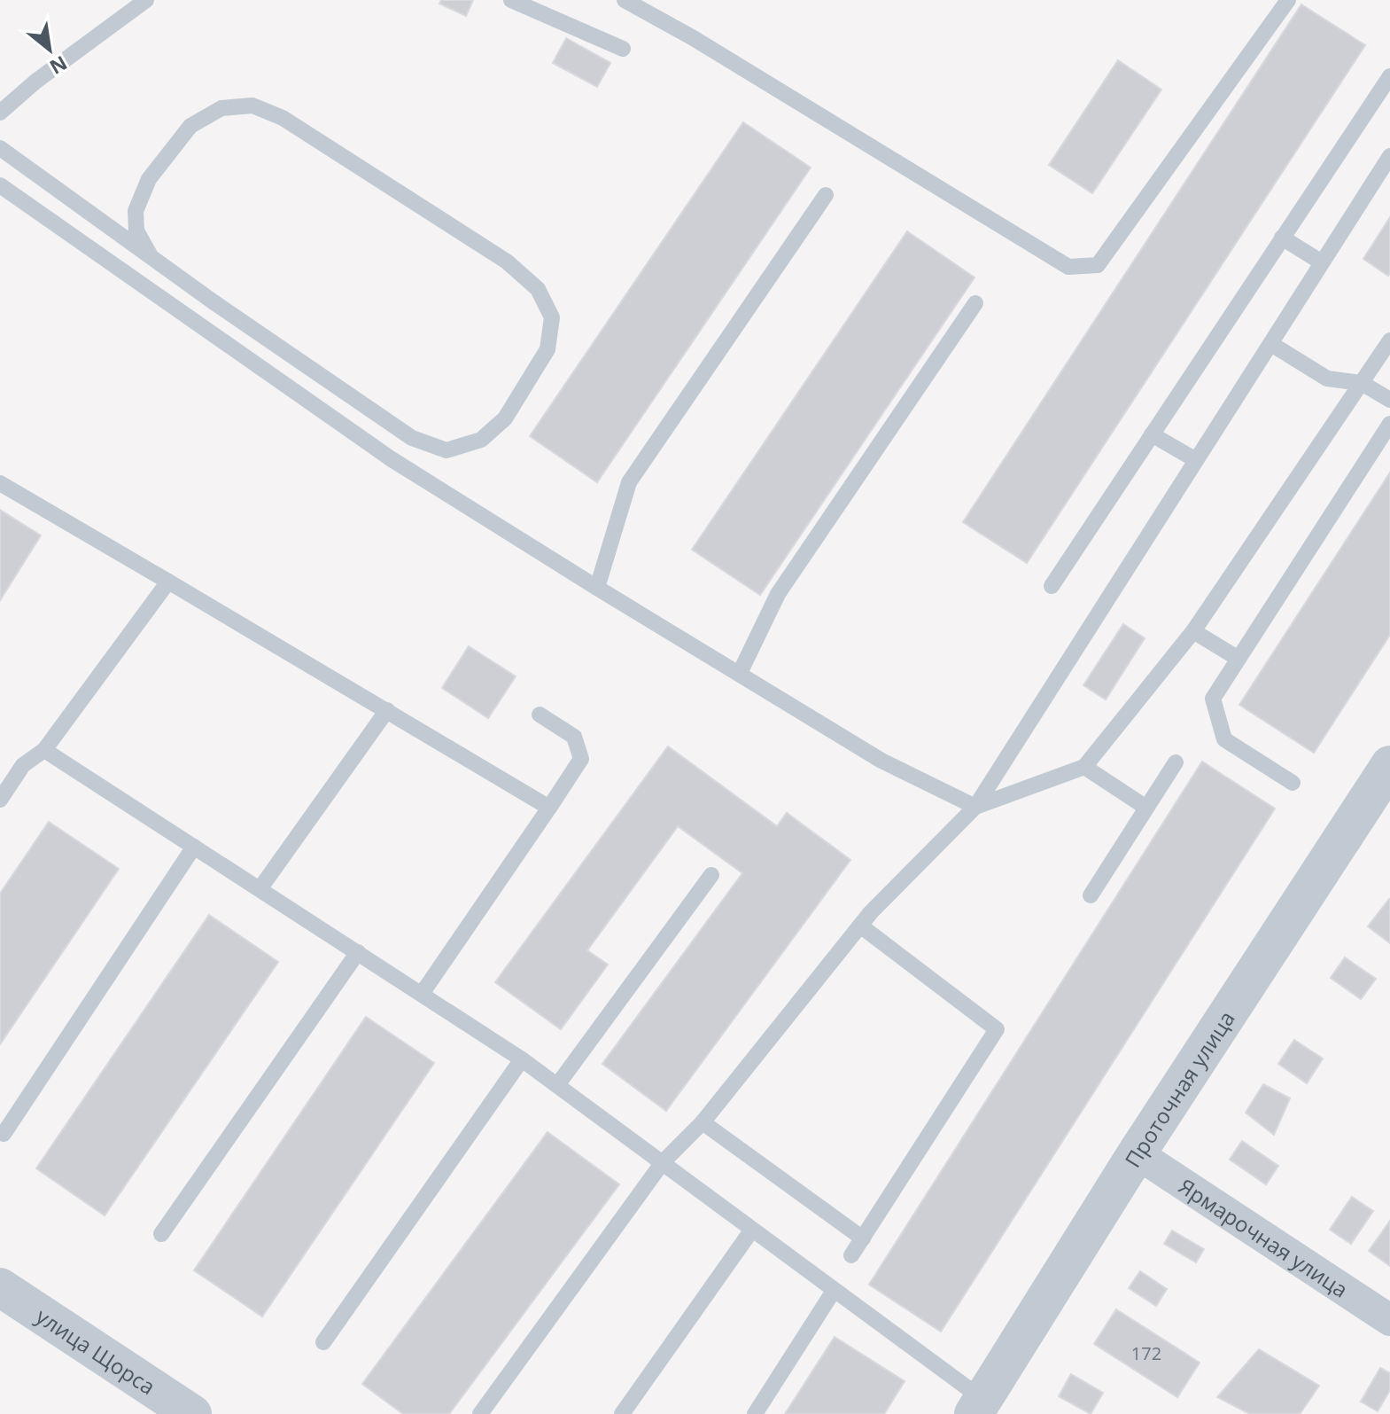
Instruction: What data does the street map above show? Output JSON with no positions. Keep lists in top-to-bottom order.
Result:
{
  "streets": {
    "street": ["Проточная улица", "Ярмарочная улица", "улица Щорса"]
  },
  "crossings": [
    ["Проточная улица", "Ярмарочная улица"]
  ],
  "house_numbers": ["172"],
  "north": "bottom right"
}
